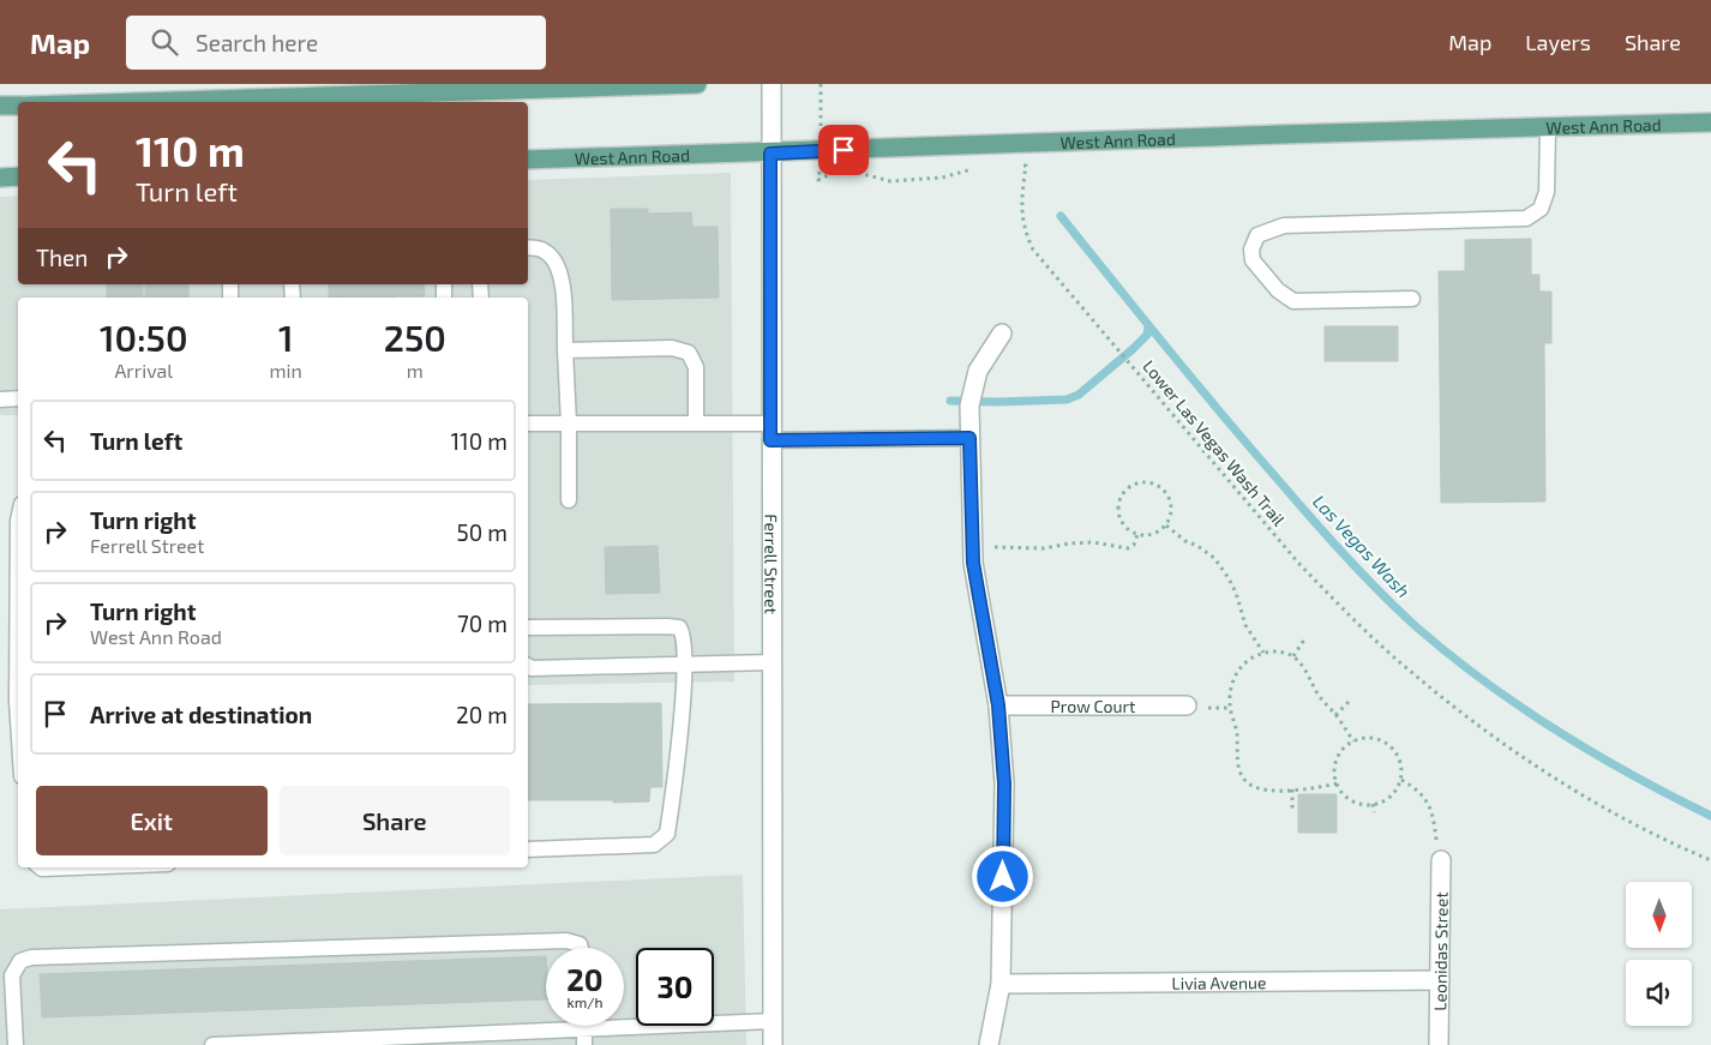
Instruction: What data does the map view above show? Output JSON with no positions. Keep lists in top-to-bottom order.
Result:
{
  "streets": {
    "main road": ["West Ann Road"],
    "street": [
      "Ferrell Street",
      "Prow Court",
      "Leonidas Street",
      "Livia Avenue"
    ],
    "path": ["Lower Las Vegas Wash Trail"]
  },
  "crossings": [
    ["West Ann Road", "Ferrell Street"],
    ["Leonidas Street", "Livia Avenue"]
  ],
  "water": ["Las Vegas Wash"],
  "north": "bottom",
  "page": {
    "header": "Map",
    "search": "Search here",
    "nav": ["Map", "Layers", "Share"],
    "turn": ["110 m", "Turn left"],
    "then": "Then",
    "eta": [
      "10:50",
      "Arrival",
      "1",
      "min",
      "250",
      "m"
    ],
    "list": [
      {
        "name": "Turn left",
        "value": "110 m"
      },
      {
        "name": "Turn right",
        "note": "Ferrell Street",
        "value": "50 m"
      },
      {
        "name": "Turn right",
        "note": "West Ann Road",
        "value": "70 m"
      },
      {
        "name": "Arrive at destination",
        "value": "20 m"
      }
    ],
    "buttons": ["Exit", "Share"],
    "speed": "20 km/h",
    "limit": "30"
  }
}
